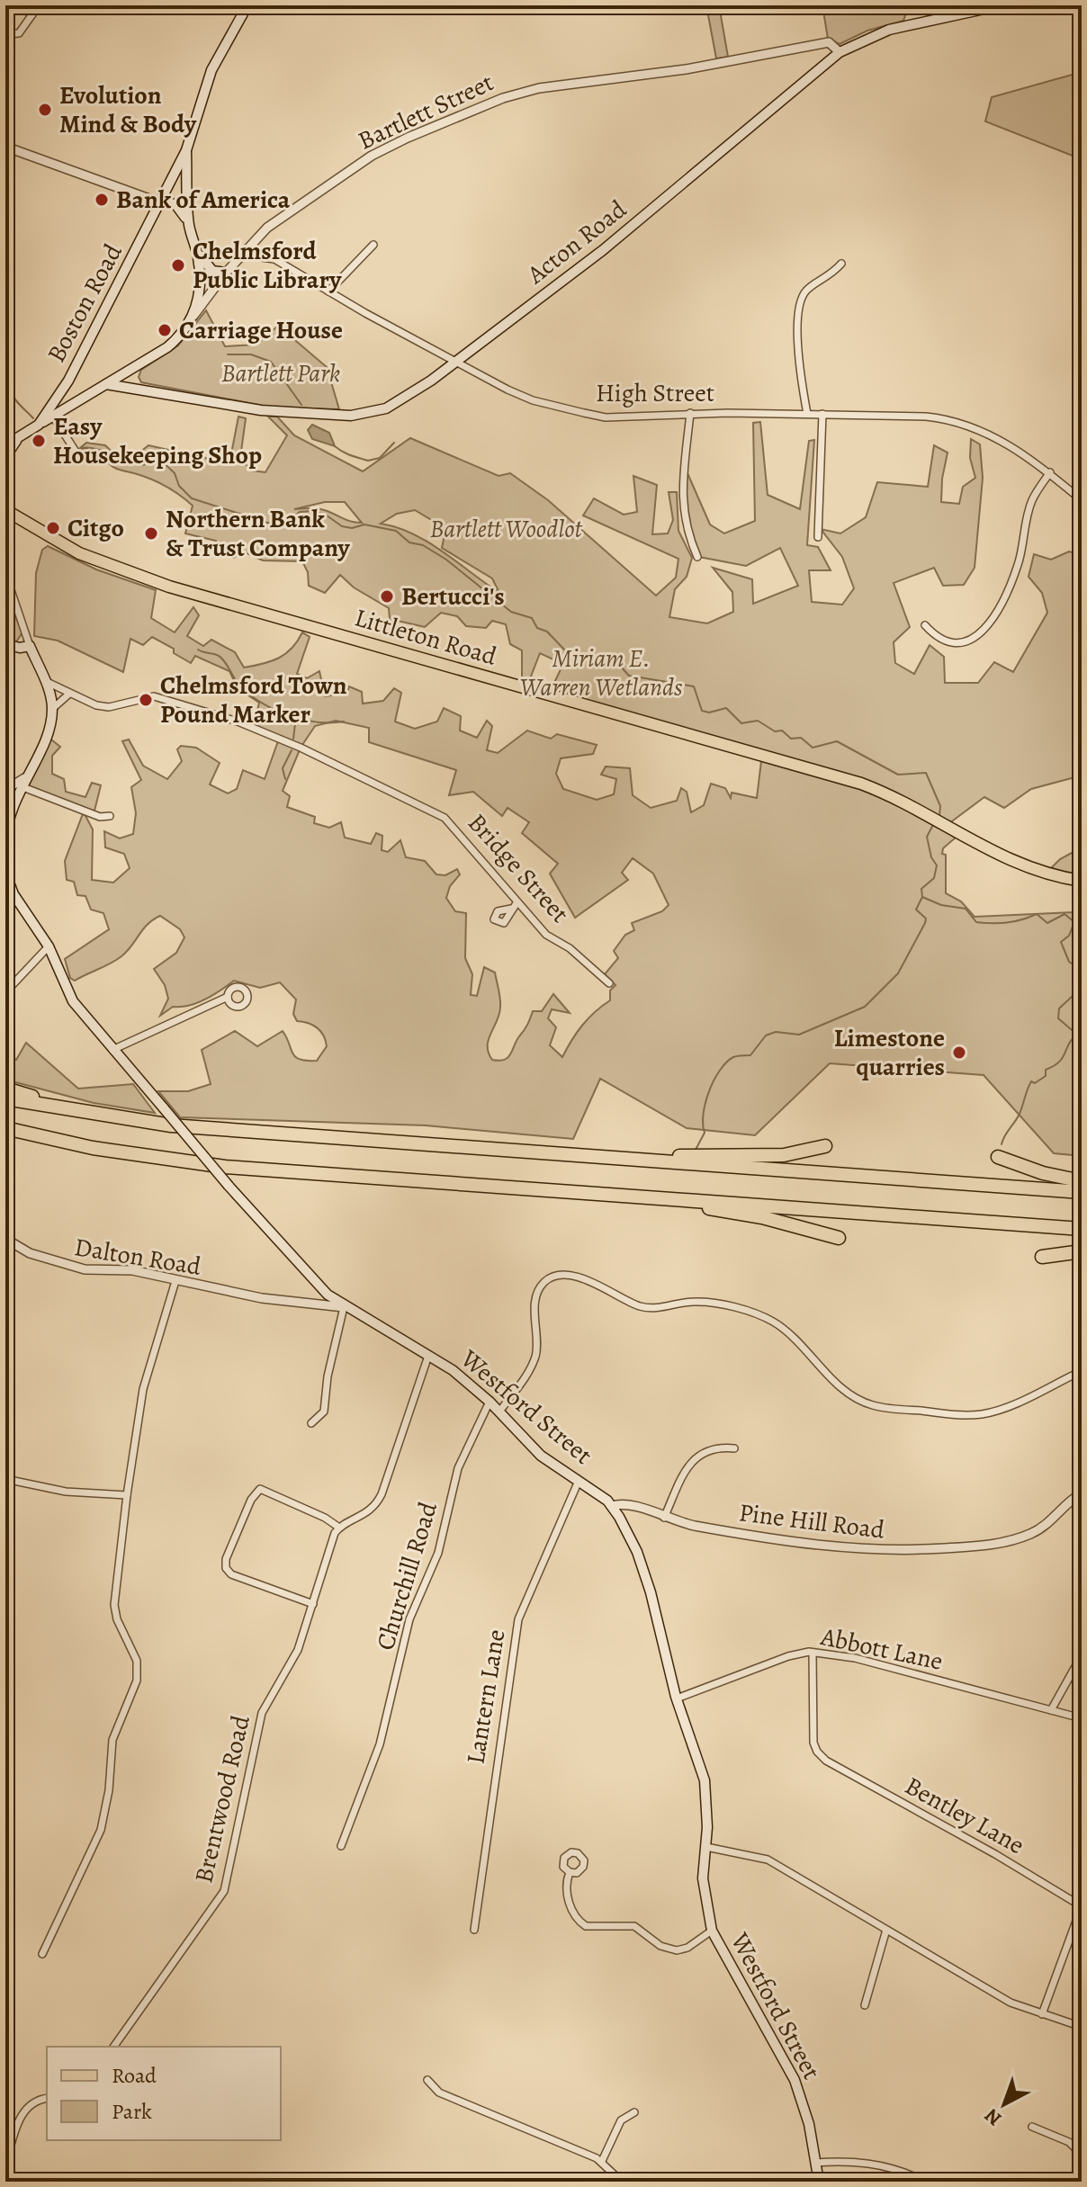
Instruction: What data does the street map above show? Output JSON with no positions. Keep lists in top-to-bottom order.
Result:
{
  "streets": {
    "main road": [
      "Bartlett Street",
      "Acton Road",
      "Boston Road",
      "Littleton Road",
      "Westford Street"
    ],
    "street": [
      "High Street",
      "Bridge Street",
      "Dalton Road",
      "Pine Hill Road",
      "Churchill Road",
      "Abbott Lane",
      "Lantern Lane",
      "Brentwood Road",
      "Bentley Lane"
    ]
  },
  "crossings": [
    ["Bartlett Street", "Acton Road"],
    ["Bartlett Street", "Boston Road"],
    ["Bartlett Street", "High Street"],
    ["Acton Road", "High Street"],
    ["Dalton Road", "Westford Street"],
    ["Westford Street", "Pine Hill Road"],
    ["Westford Street", "Churchill Road"],
    ["Westford Street", "Abbott Lane"],
    ["Westford Street", "Lantern Lane"],
    ["Abbott Lane", "Bentley Lane"]
  ],
  "parks": ["Bartlett Park", "Bartlett Woodlot", "Miriam E. Warren Wetlands"],
  "places": [
    "Evolution Mind & Body",
    "Bank of America",
    "Chelmsford Public Library",
    "Carriage House",
    "Easy Housekeeping Shop",
    "Citgo",
    "Northern Bank & Trust Company",
    "Bertucci's",
    "Chelmsford Town Pound Marker",
    "Limestone quarries"
  ],
  "legend": ["Road", "Park"],
  "north": "bottom left"
}
